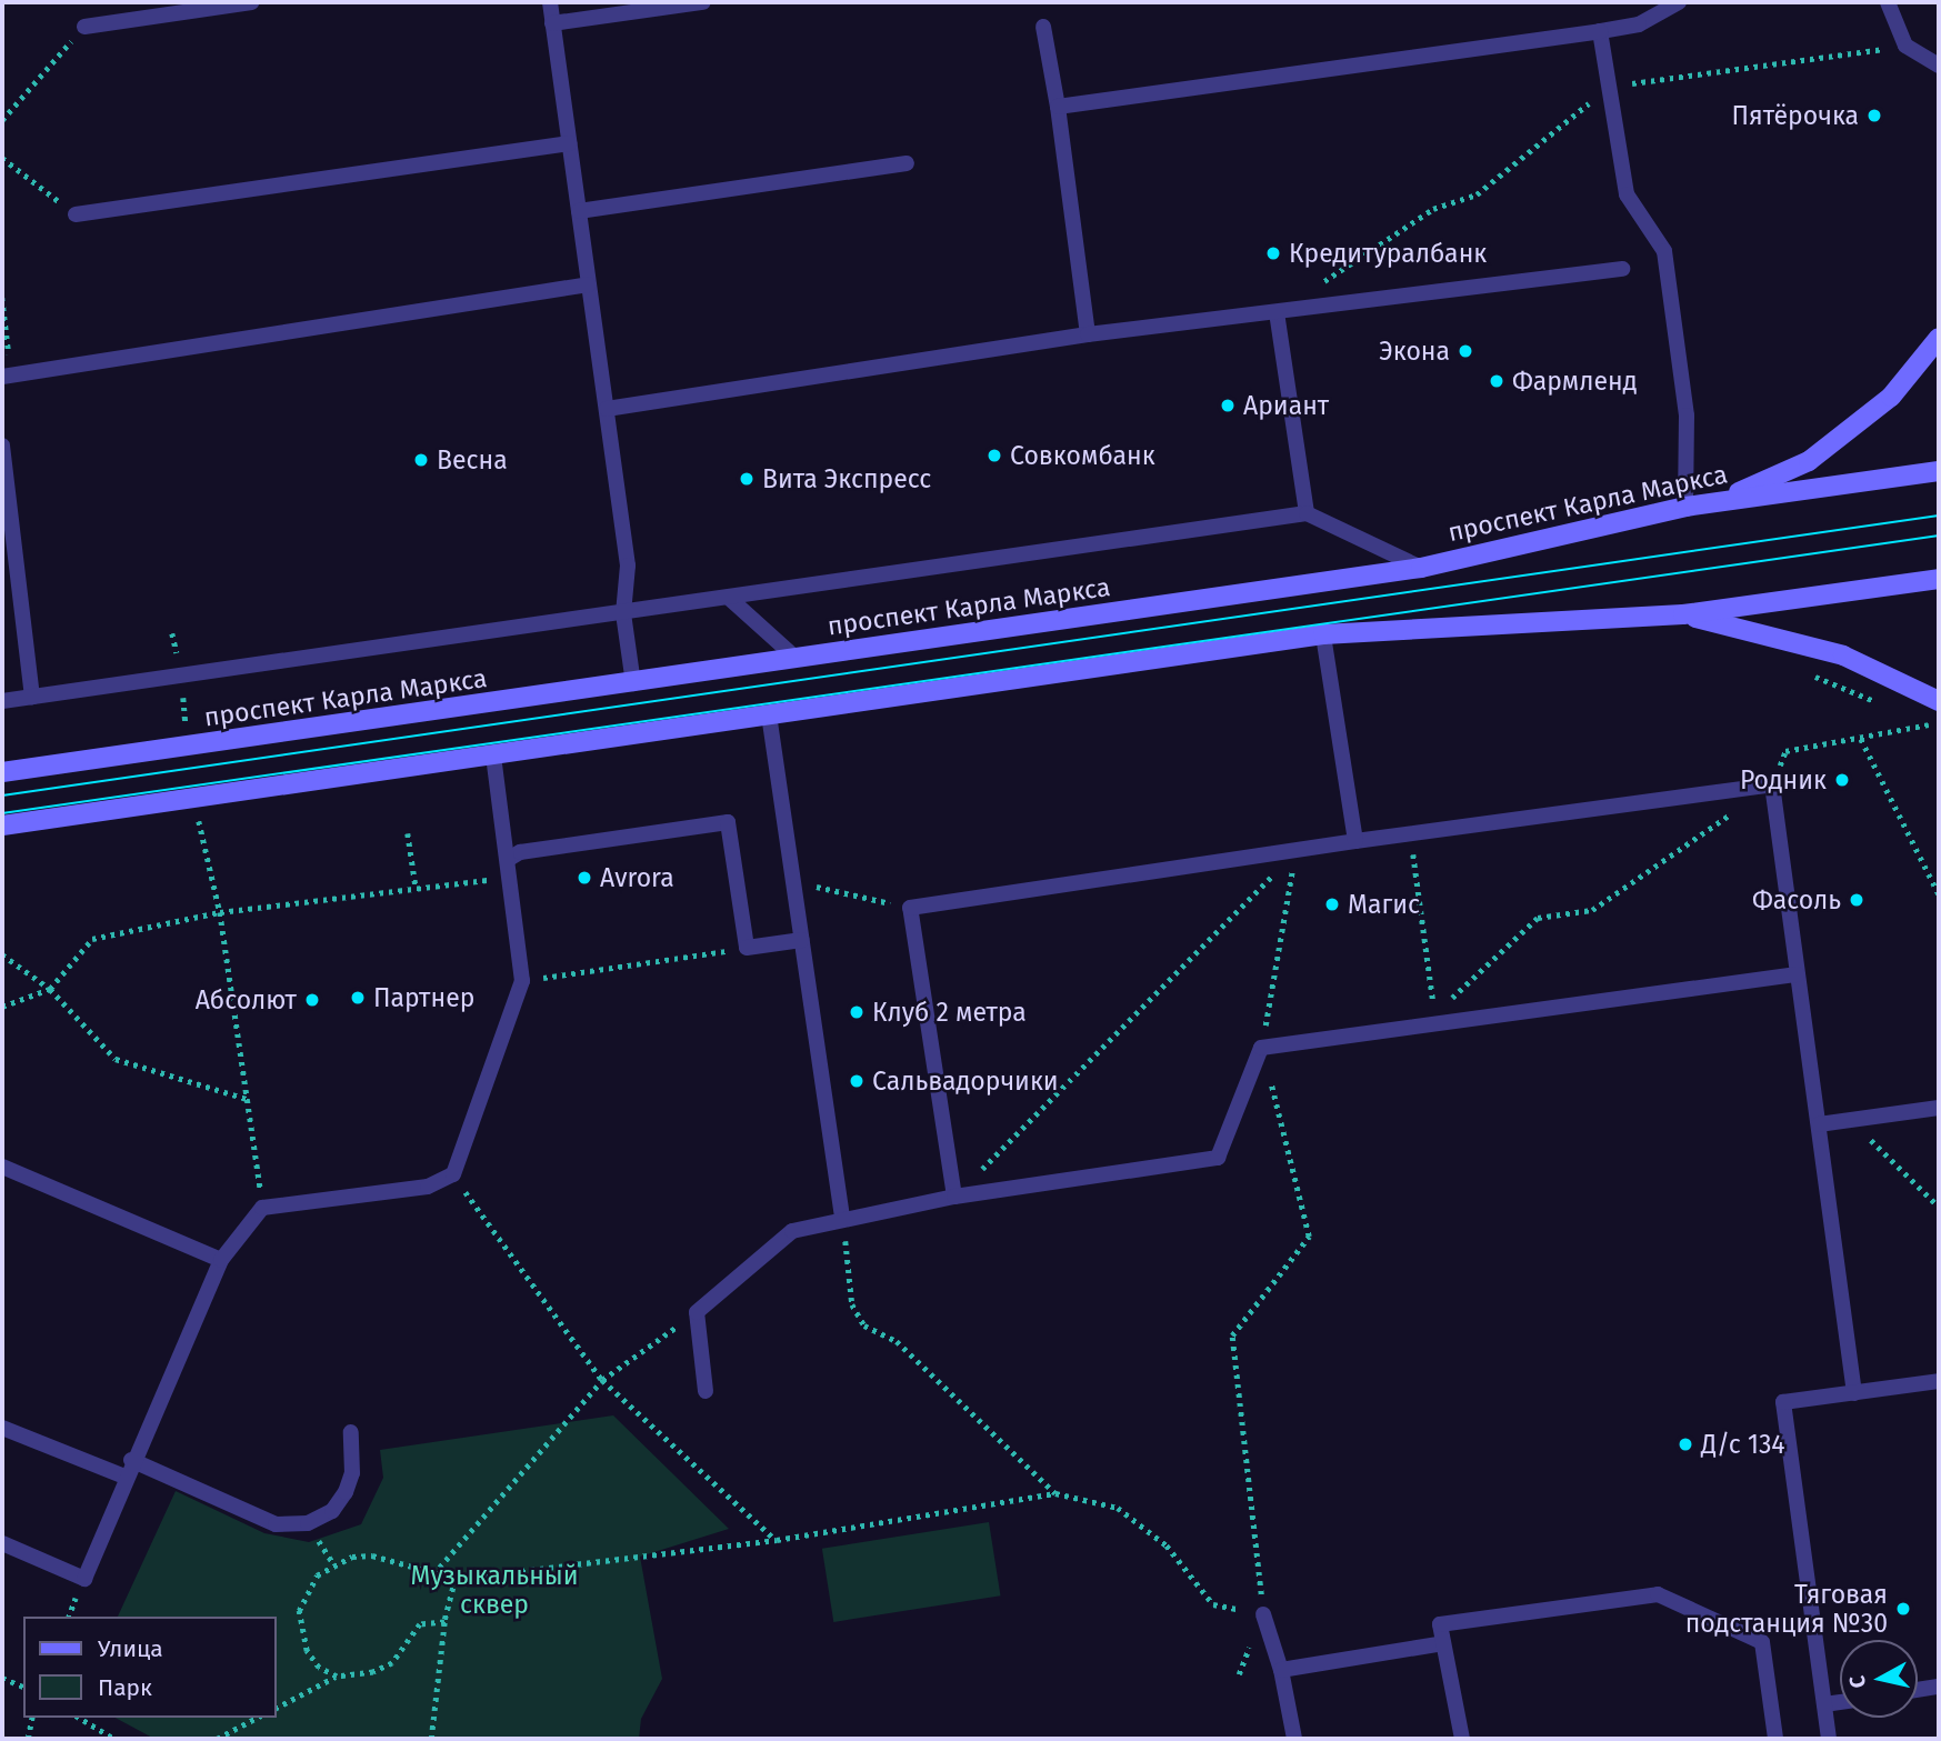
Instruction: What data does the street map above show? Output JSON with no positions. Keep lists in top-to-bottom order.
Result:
{
  "streets": {
    "main road": ["проспект Карла Маркса"]
  },
  "parks": ["Музыкальный сквер"],
  "places": [
    "Пятёрочка",
    "Кредитуралбанк",
    "Экона",
    "Фармленд",
    "Ариант",
    "Совкомбанк",
    "Весна",
    "Вита Экспресс",
    "Родник",
    "Avrora",
    "Фасоль",
    "Магис",
    "Партнер",
    "Абсолют",
    "Клуб 2 метра",
    "Сальвадорчики",
    "Д/с 134",
    "Тяговая подстанция №30"
  ],
  "legend": ["Улица", "Парк"],
  "north": "left"
}
